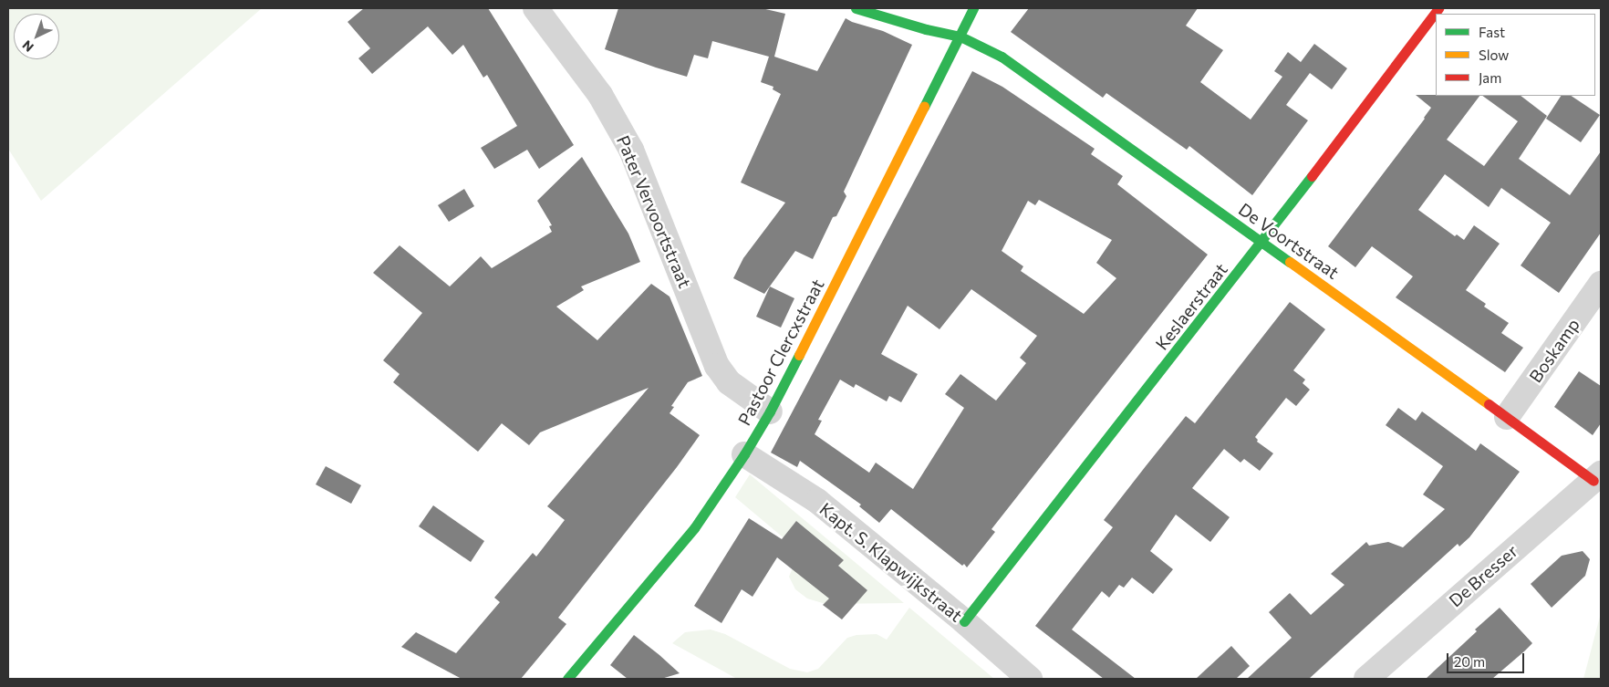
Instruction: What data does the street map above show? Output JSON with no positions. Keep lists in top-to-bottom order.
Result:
{
  "streets": {
    "street": [
      "Pater Vervoortstraat",
      "De Voortstraat",
      "Keslaerstraat",
      "Boskamp",
      "Pastoor Clercxstraat",
      "Kapt. S. Klapwijkstraat",
      "De Bresser"
    ]
  },
  "crossings": [
    ["Pater Vervoortstraat", "Pastoor Clercxstraat"],
    ["De Voortstraat", "Keslaerstraat"],
    ["De Voortstraat", "Boskamp"],
    ["De Voortstraat", "Pastoor Clercxstraat"],
    ["De Voortstraat", "De Bresser"],
    ["Keslaerstraat", "Kapt. S. Klapwijkstraat"],
    ["Pastoor Clercxstraat", "Kapt. S. Klapwijkstraat"]
  ],
  "legend": ["Fast", "Slow", "Jam"],
  "scale_bar": "20 m",
  "north": "bottom left"
}
